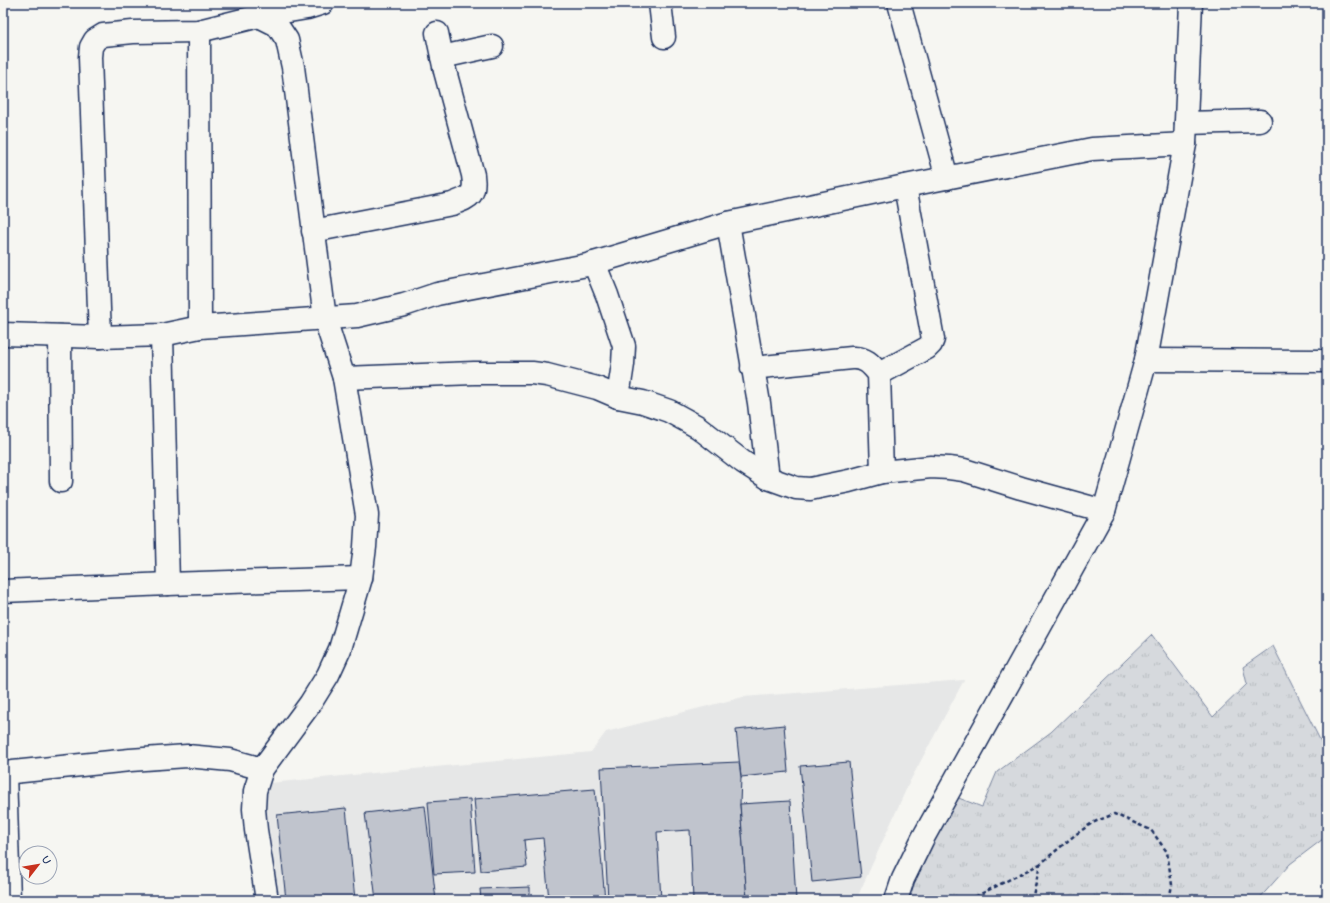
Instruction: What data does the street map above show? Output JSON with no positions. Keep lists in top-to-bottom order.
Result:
{
  "north": "top right"
}
